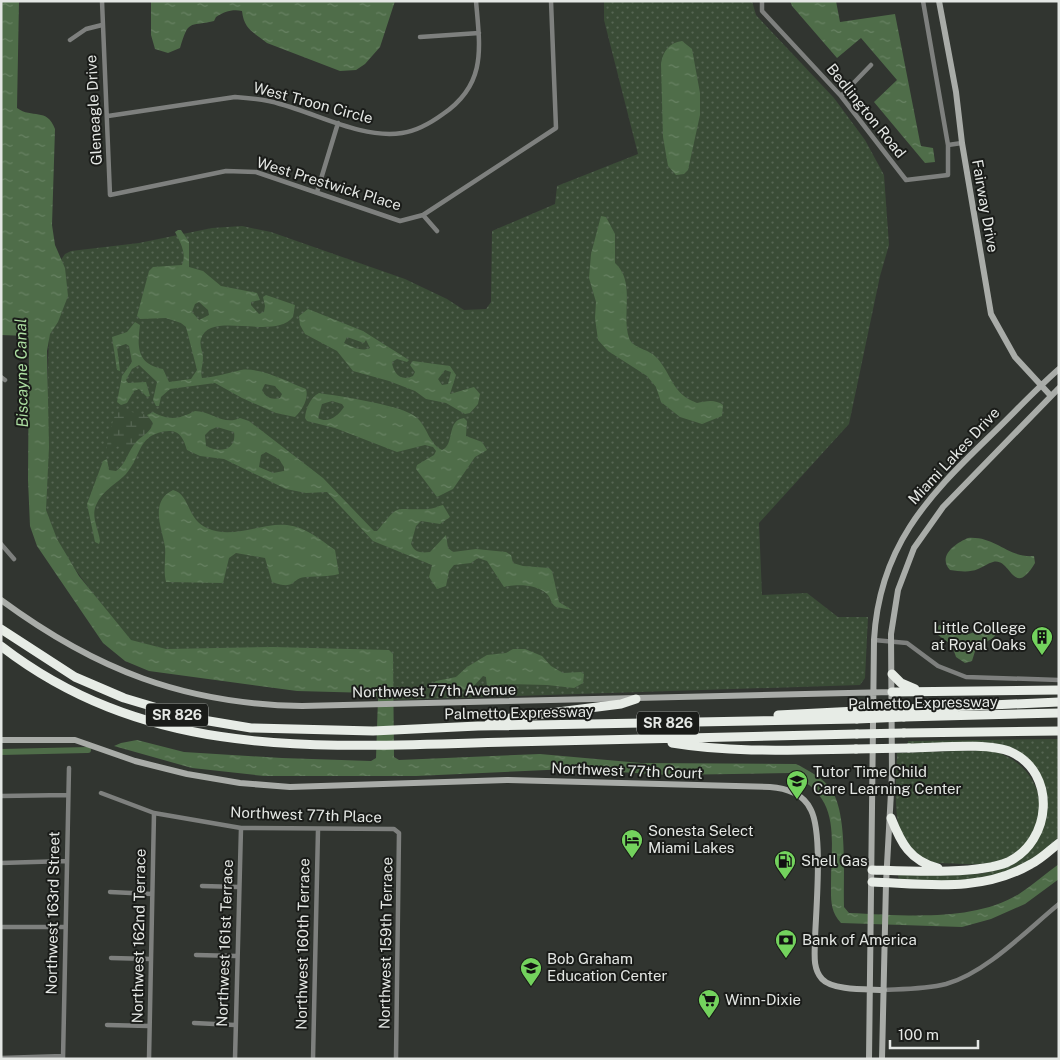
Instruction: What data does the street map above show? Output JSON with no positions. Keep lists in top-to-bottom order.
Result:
{
  "streets": {
    "highway": ["Palmetto Expressway", "SR 826"],
    "street": [
      "West Troon Circle",
      "Gleneagle Drive",
      "Bedlington Road",
      "West Prestwick Place",
      "Fairway Drive",
      "Miami Lakes Drive",
      "Northwest 77th Avenue",
      "Northwest 77th Court",
      "Northwest 77th Place",
      "Northwest 163rd Street",
      "Northwest 162nd Terrace",
      "Northwest 161st Terrace",
      "Northwest 159th Terrace",
      "Northwest 160th Terrace"
    ]
  },
  "crossings": [
    ["West Troon Circle", "Gleneagle Drive"],
    ["Gleneagle Drive", "West Prestwick Place"],
    ["Fairway Drive", "Miami Lakes Drive"],
    ["Miami Lakes Drive", "Northwest 77th Avenue"],
    ["Miami Lakes Drive", "Northwest 77th Court"],
    ["Northwest 77th Place", "Northwest 162nd Terrace"],
    ["Northwest 77th Place", "Northwest 161st Terrace"],
    ["Northwest 77th Place", "Northwest 159th Terrace"],
    ["Northwest 77th Place", "Northwest 160th Terrace"]
  ],
  "water": ["Biscayne Canal"],
  "places": {
    "building": ["Little College at Royal Oaks"],
    "school or university": ["Tutor Time Child Care Learning Center", "Bob Graham Education Center"],
    "hotel": ["Sonesta Select Miami Lakes"],
    "fuel station": ["Shell Gas"],
    "bank": ["Bank of America"],
    "supermarket": ["Winn-Dixie"]
  },
  "scale_bar": "100 m"
}
